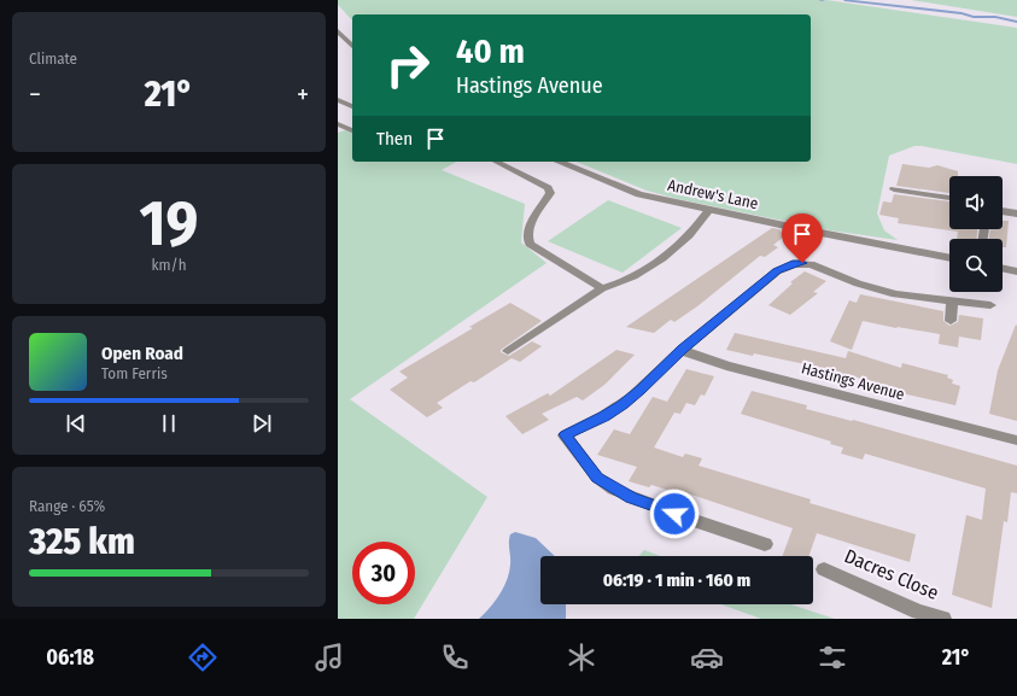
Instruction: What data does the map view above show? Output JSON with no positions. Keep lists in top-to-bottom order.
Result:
{
  "streets": {
    "street": ["Andrew's Lane", "Hastings Avenue", "Dacres Close"]
  },
  "page": {
    "tile": [
      "Climate",
      ["19", "km/h"],
      ["Range · 65%", "325 km"]
    ],
    "turn": ["40 m", "Hastings Avenue"],
    "heat": ["−", "21°", "+"],
    "then": "Then",
    "song": ["Open Road", "Tom Ferris"],
    "limit": "30",
    "trip": "06:19 · 1 min · 160 m",
    "tabs": ["06:18", "21°"]
  }
}
